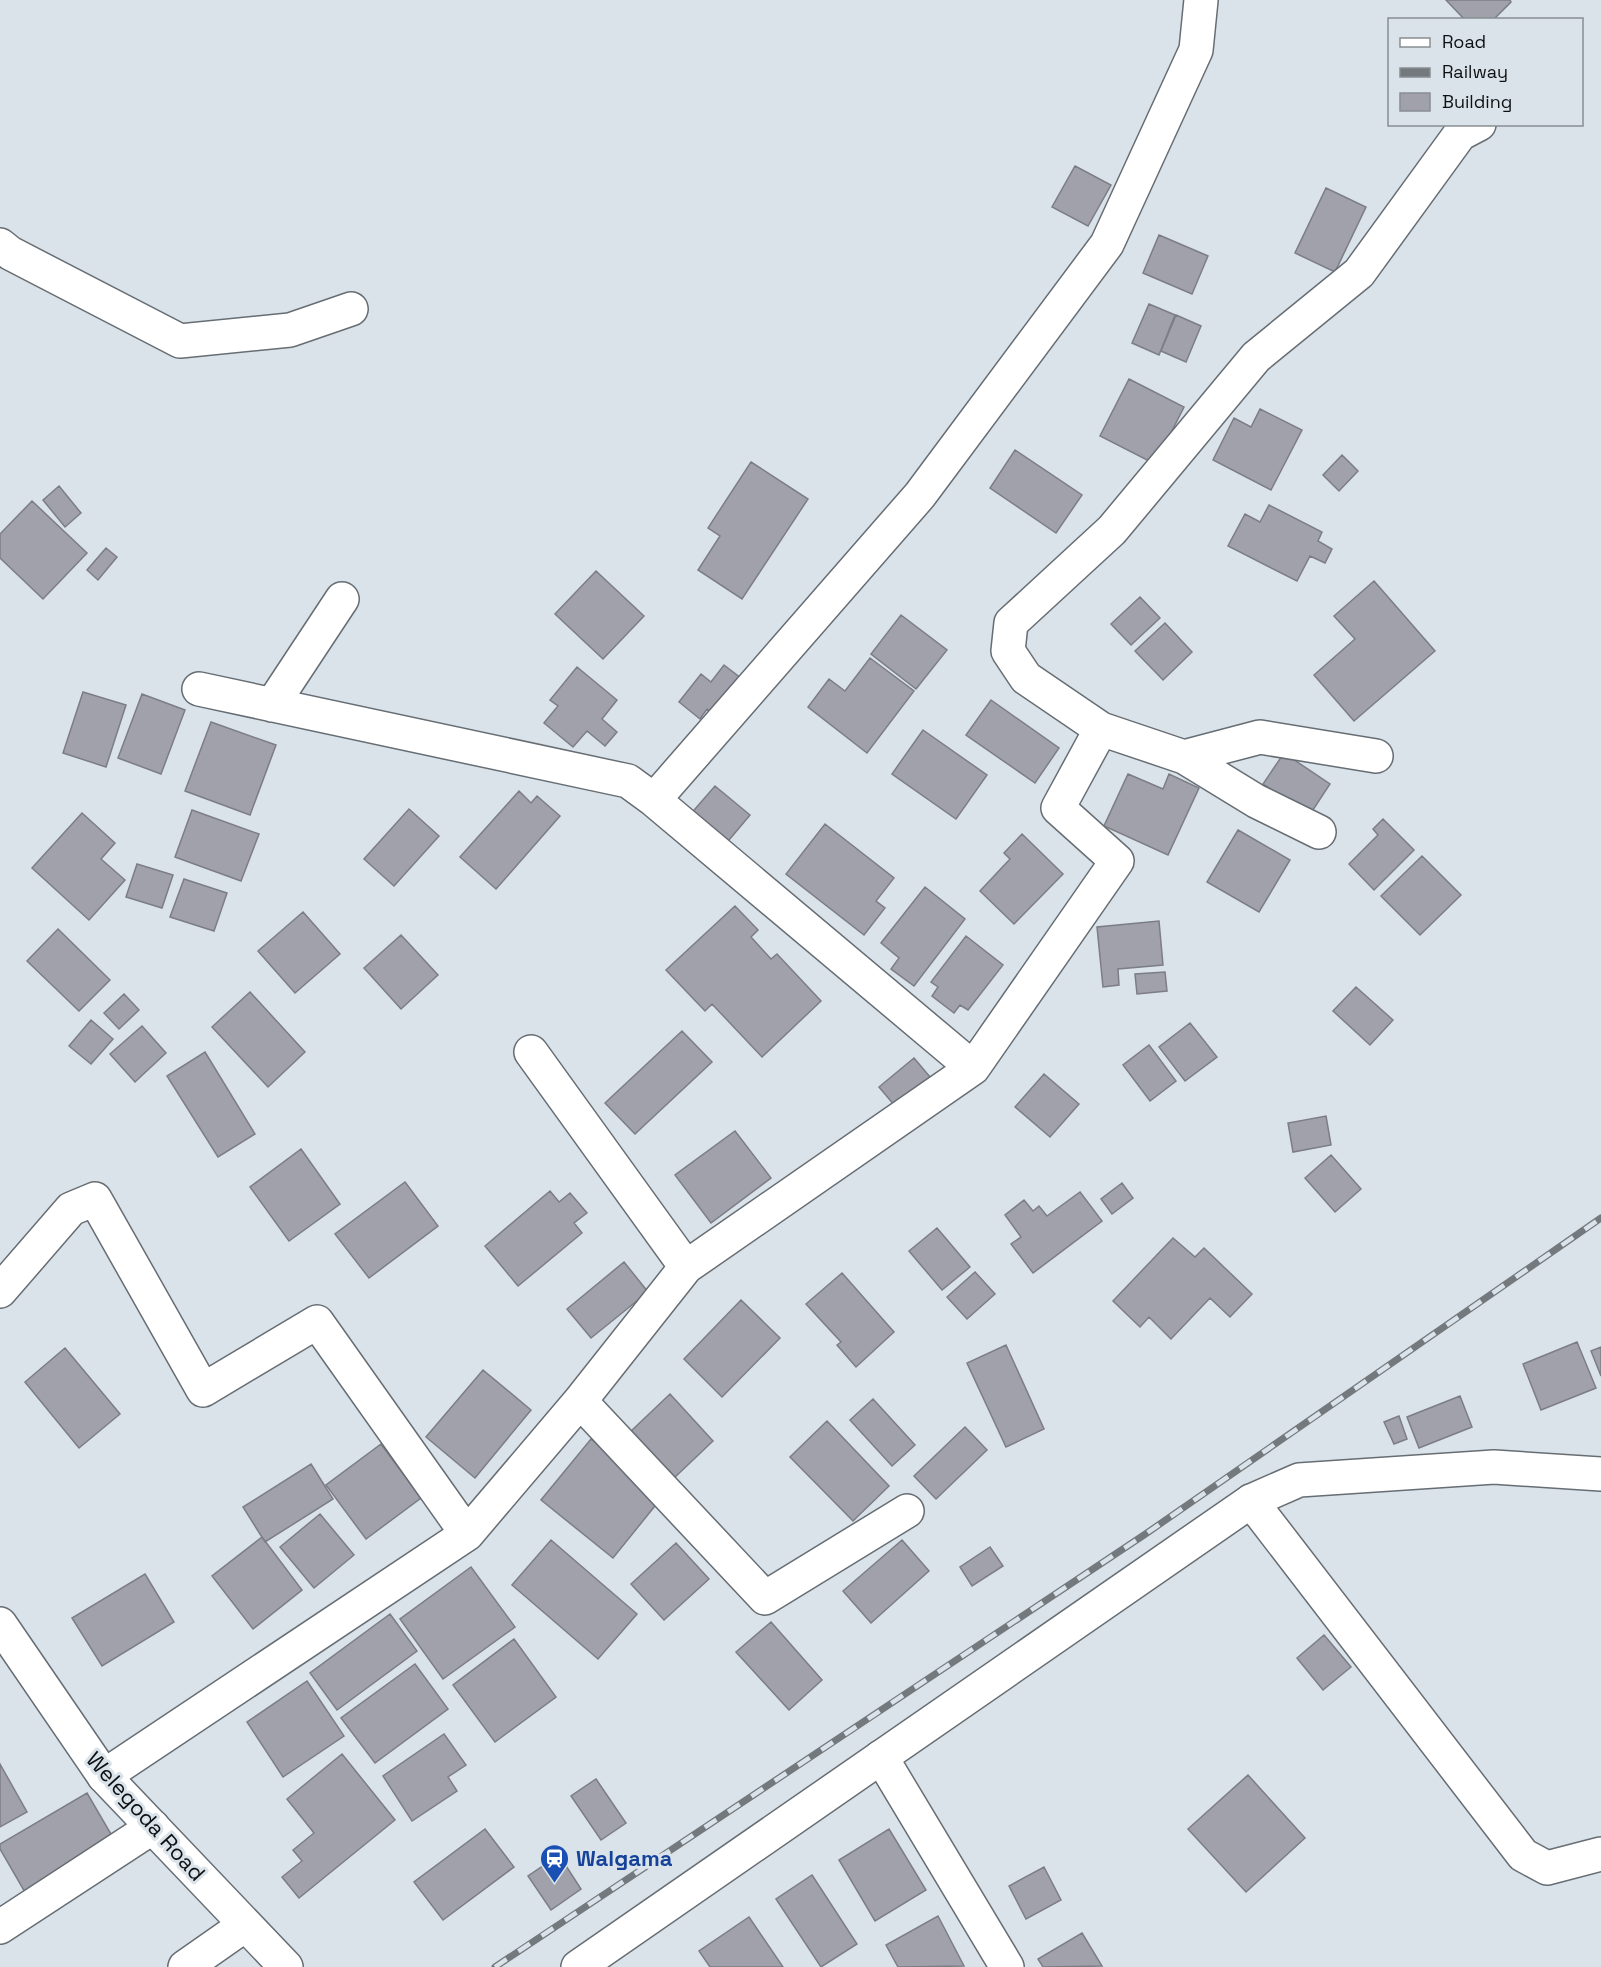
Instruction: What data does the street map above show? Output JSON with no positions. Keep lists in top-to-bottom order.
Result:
{
  "streets": {
    "street": ["Welegoda Road"]
  },
  "places": {
    "station": ["Walgama"]
  },
  "legend": ["Road", "Railway", "Building"]
}
